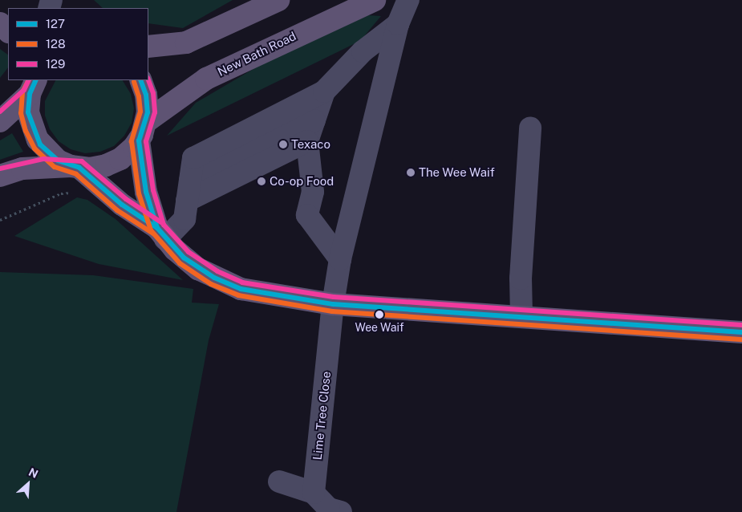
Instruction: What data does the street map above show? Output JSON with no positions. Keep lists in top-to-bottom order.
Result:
{
  "streets": {
    "main road": ["New Bath Road"],
    "street": ["Lime Tree Close"]
  },
  "places": [
    "Texaco",
    "The Wee Waif",
    "Co-op Food",
    "Wee Waif"
  ],
  "lines": ["transit line 129", "transit line 127", "transit line 128"],
  "legend": ["127", "128", "129"],
  "north": "top right"
}
